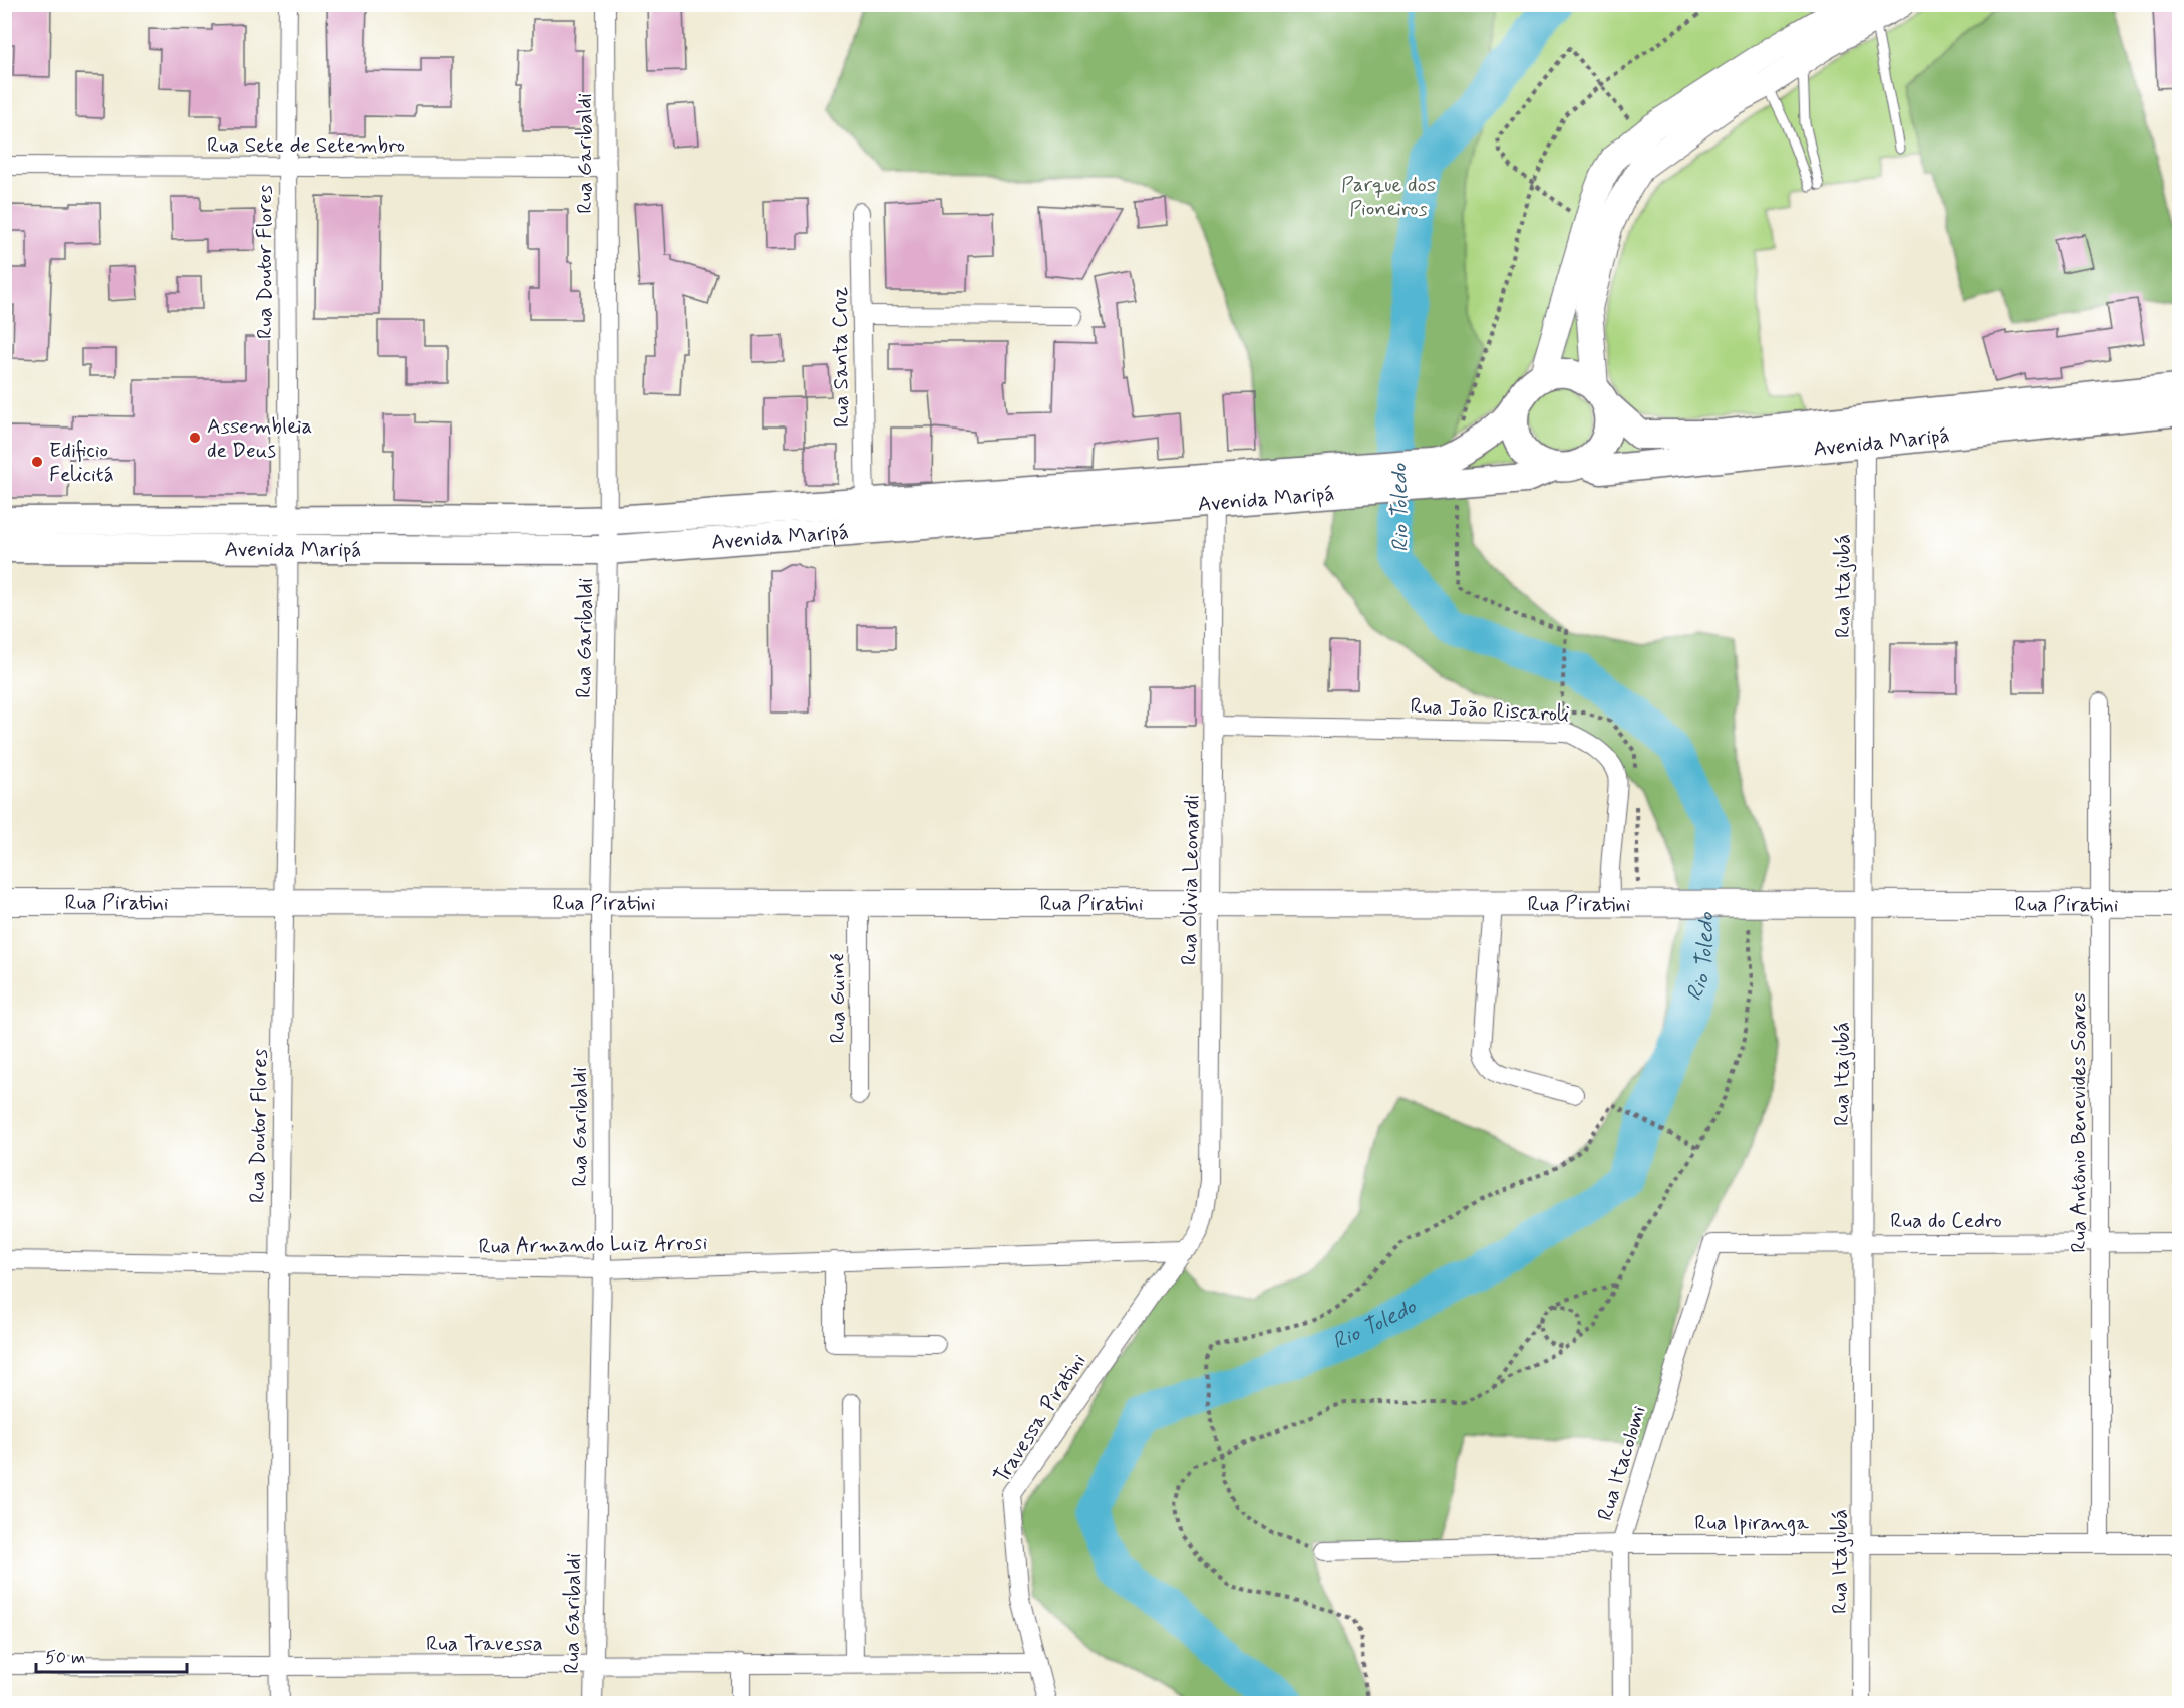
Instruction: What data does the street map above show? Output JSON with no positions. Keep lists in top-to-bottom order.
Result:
{
  "streets": {
    "main road": ["Avenida Maripá"],
    "street": [
      "Rua Sete de Setembro",
      "Rua Garibaldi",
      "Rua Doutor Flores",
      "Rua Santa Cruz",
      "Rua Itajubá",
      "Rua João Riscaroli",
      "Rua Olivia Leonardi",
      "Rua Piratini",
      "Rua Guiné",
      "Rua Antônio Benevides Soares",
      "Rua do Cedro",
      "Rua Armando Luiz Arrosi",
      "Travessa Piratini",
      "Rua Itacolomi",
      "Rua Ipiranga",
      "Rua Travessa"
    ]
  },
  "crossings": [
    ["Rua Sete de Setembro", "Rua Garibaldi"],
    ["Rua Sete de Setembro", "Rua Doutor Flores"],
    ["Rua Garibaldi", "Avenida Maripá"],
    ["Rua Garibaldi", "Rua Piratini"],
    ["Rua Garibaldi", "Rua Armando Luiz Arrosi"],
    ["Rua Garibaldi", "Rua Travessa"],
    ["Rua Doutor Flores", "Avenida Maripá"],
    ["Rua Doutor Flores", "Rua Piratini"],
    ["Rua Doutor Flores", "Rua Armando Luiz Arrosi"],
    ["Rua Doutor Flores", "Rua Travessa"],
    ["Rua Santa Cruz", "Avenida Maripá"],
    ["Avenida Maripá", "Rua Itajubá"],
    ["Avenida Maripá", "Rua Olivia Leonardi"],
    ["Rua Itajubá", "Rua Piratini"],
    ["Rua Itajubá", "Rua do Cedro"],
    ["Rua Itajubá", "Rua Ipiranga"],
    ["Rua João Riscaroli", "Rua Olivia Leonardi"],
    ["Rua João Riscaroli", "Rua Piratini"],
    ["Rua Olivia Leonardi", "Rua Piratini"],
    ["Rua Olivia Leonardi", "Rua Armando Luiz Arrosi"],
    ["Rua Olivia Leonardi", "Travessa Piratini"],
    ["Rua Piratini", "Rua Guiné"],
    ["Rua Piratini", "Rua Antônio Benevides Soares"],
    ["Rua Antônio Benevides Soares", "Rua do Cedro"],
    ["Rua Antônio Benevides Soares", "Rua Ipiranga"],
    ["Rua do Cedro", "Rua Itacolomi"],
    ["Rua Armando Luiz Arrosi", "Travessa Piratini"],
    ["Travessa Piratini", "Rua Travessa"],
    ["Rua Itacolomi", "Rua Ipiranga"]
  ],
  "water": ["Rio Toledo"],
  "parks": ["Parque dos Pioneiros"],
  "places": ["Assembleia de Deus", "Edificio Felicitá"],
  "scale_bar": "50 m"
}
